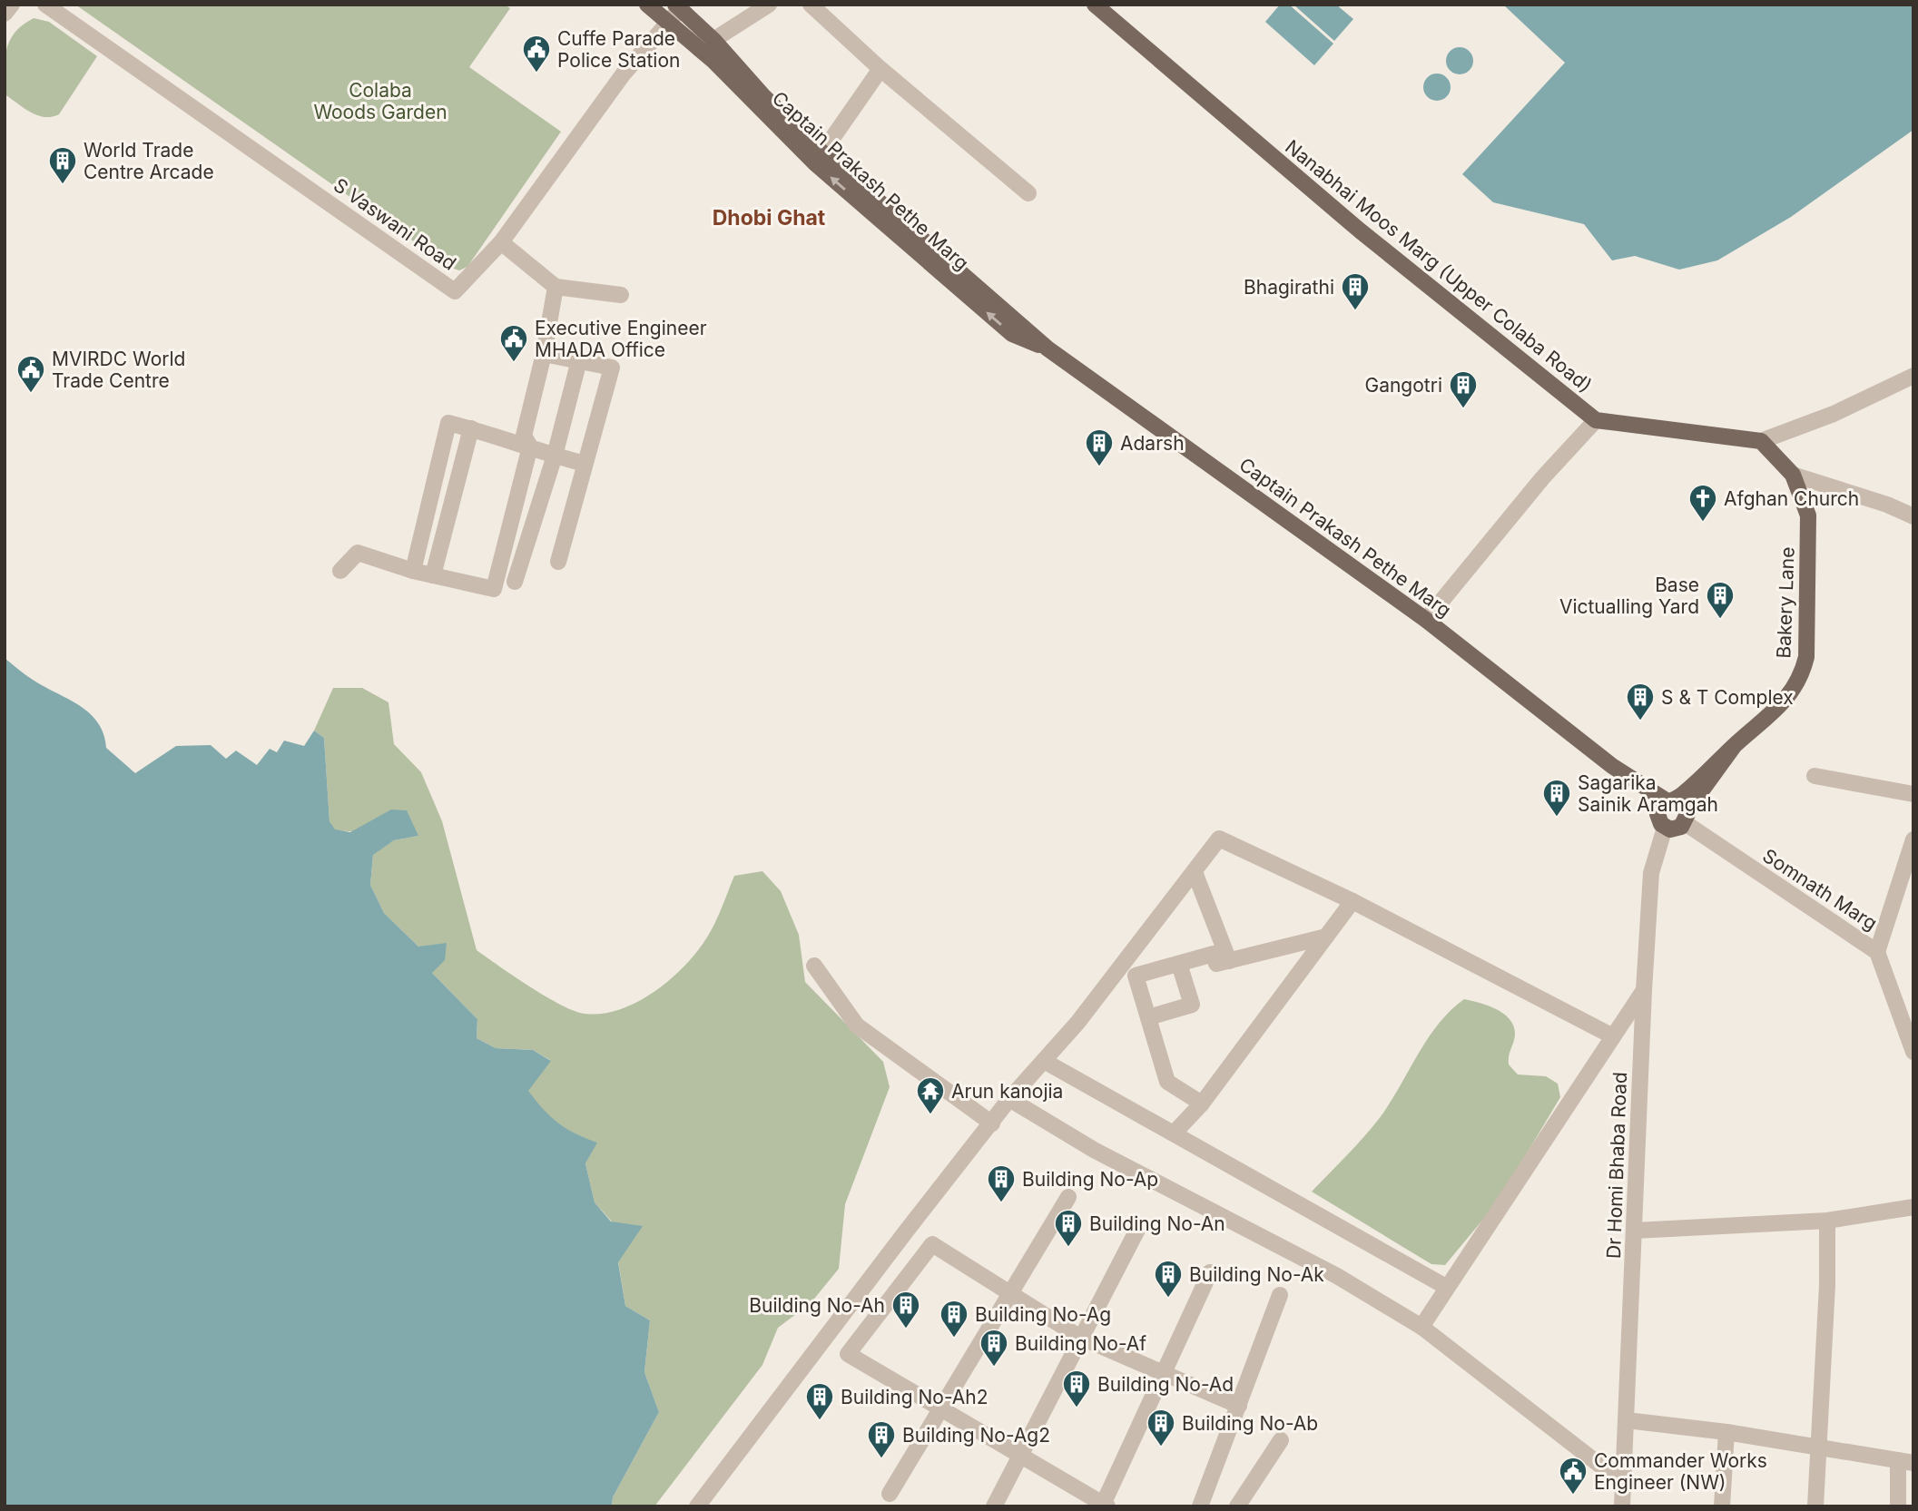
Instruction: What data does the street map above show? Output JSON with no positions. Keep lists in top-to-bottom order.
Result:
{
  "streets": {
    "main road": ["Captain Prakash Pethe Marg", "Nanabhai Moos Marg (Upper Colaba Road)", "Bakery Lane"],
    "street": ["S Vaswani Road", "Somnath Marg", "Dr Homi Bhaba Road"]
  },
  "crossings": [
    ["Captain Prakash Pethe Marg", "S Vaswani Road"],
    ["Captain Prakash Pethe Marg", "Bakery Lane"],
    ["Captain Prakash Pethe Marg", "Somnath Marg"],
    ["Captain Prakash Pethe Marg", "Dr Homi Bhaba Road"],
    ["Bakery Lane", "Somnath Marg"],
    ["Bakery Lane", "Dr Homi Bhaba Road"],
    ["Somnath Marg", "Dr Homi Bhaba Road"]
  ],
  "districts": ["Dhobi Ghat"],
  "parks": ["Colaba Woods Garden"],
  "places": {
    "public building": [
      "Cuffe Parade Police Station",
      "Executive Engineer MHADA Office",
      "MVIRDC World Trade Centre",
      "Commander Works Engineer (NW)"
    ],
    "building": [
      "World Trade Centre Arcade",
      "Bhagirathi",
      "Gangotri",
      "Adarsh",
      "Base Victualling Yard",
      "S & T Complex",
      "Sagarika Sainik Aramgah",
      "Building No-Ap",
      "Building No-An",
      "Building No-Ak",
      "Building No-Ah",
      "Building No-Ag",
      "Building No-Af",
      "Building No-Ad",
      "Building No-Ah2",
      "Building No-Ab",
      "Building No-Ag2"
    ],
    "church": ["Afghan Church"],
    "temple": ["Arun kanojia"]
  }
}
